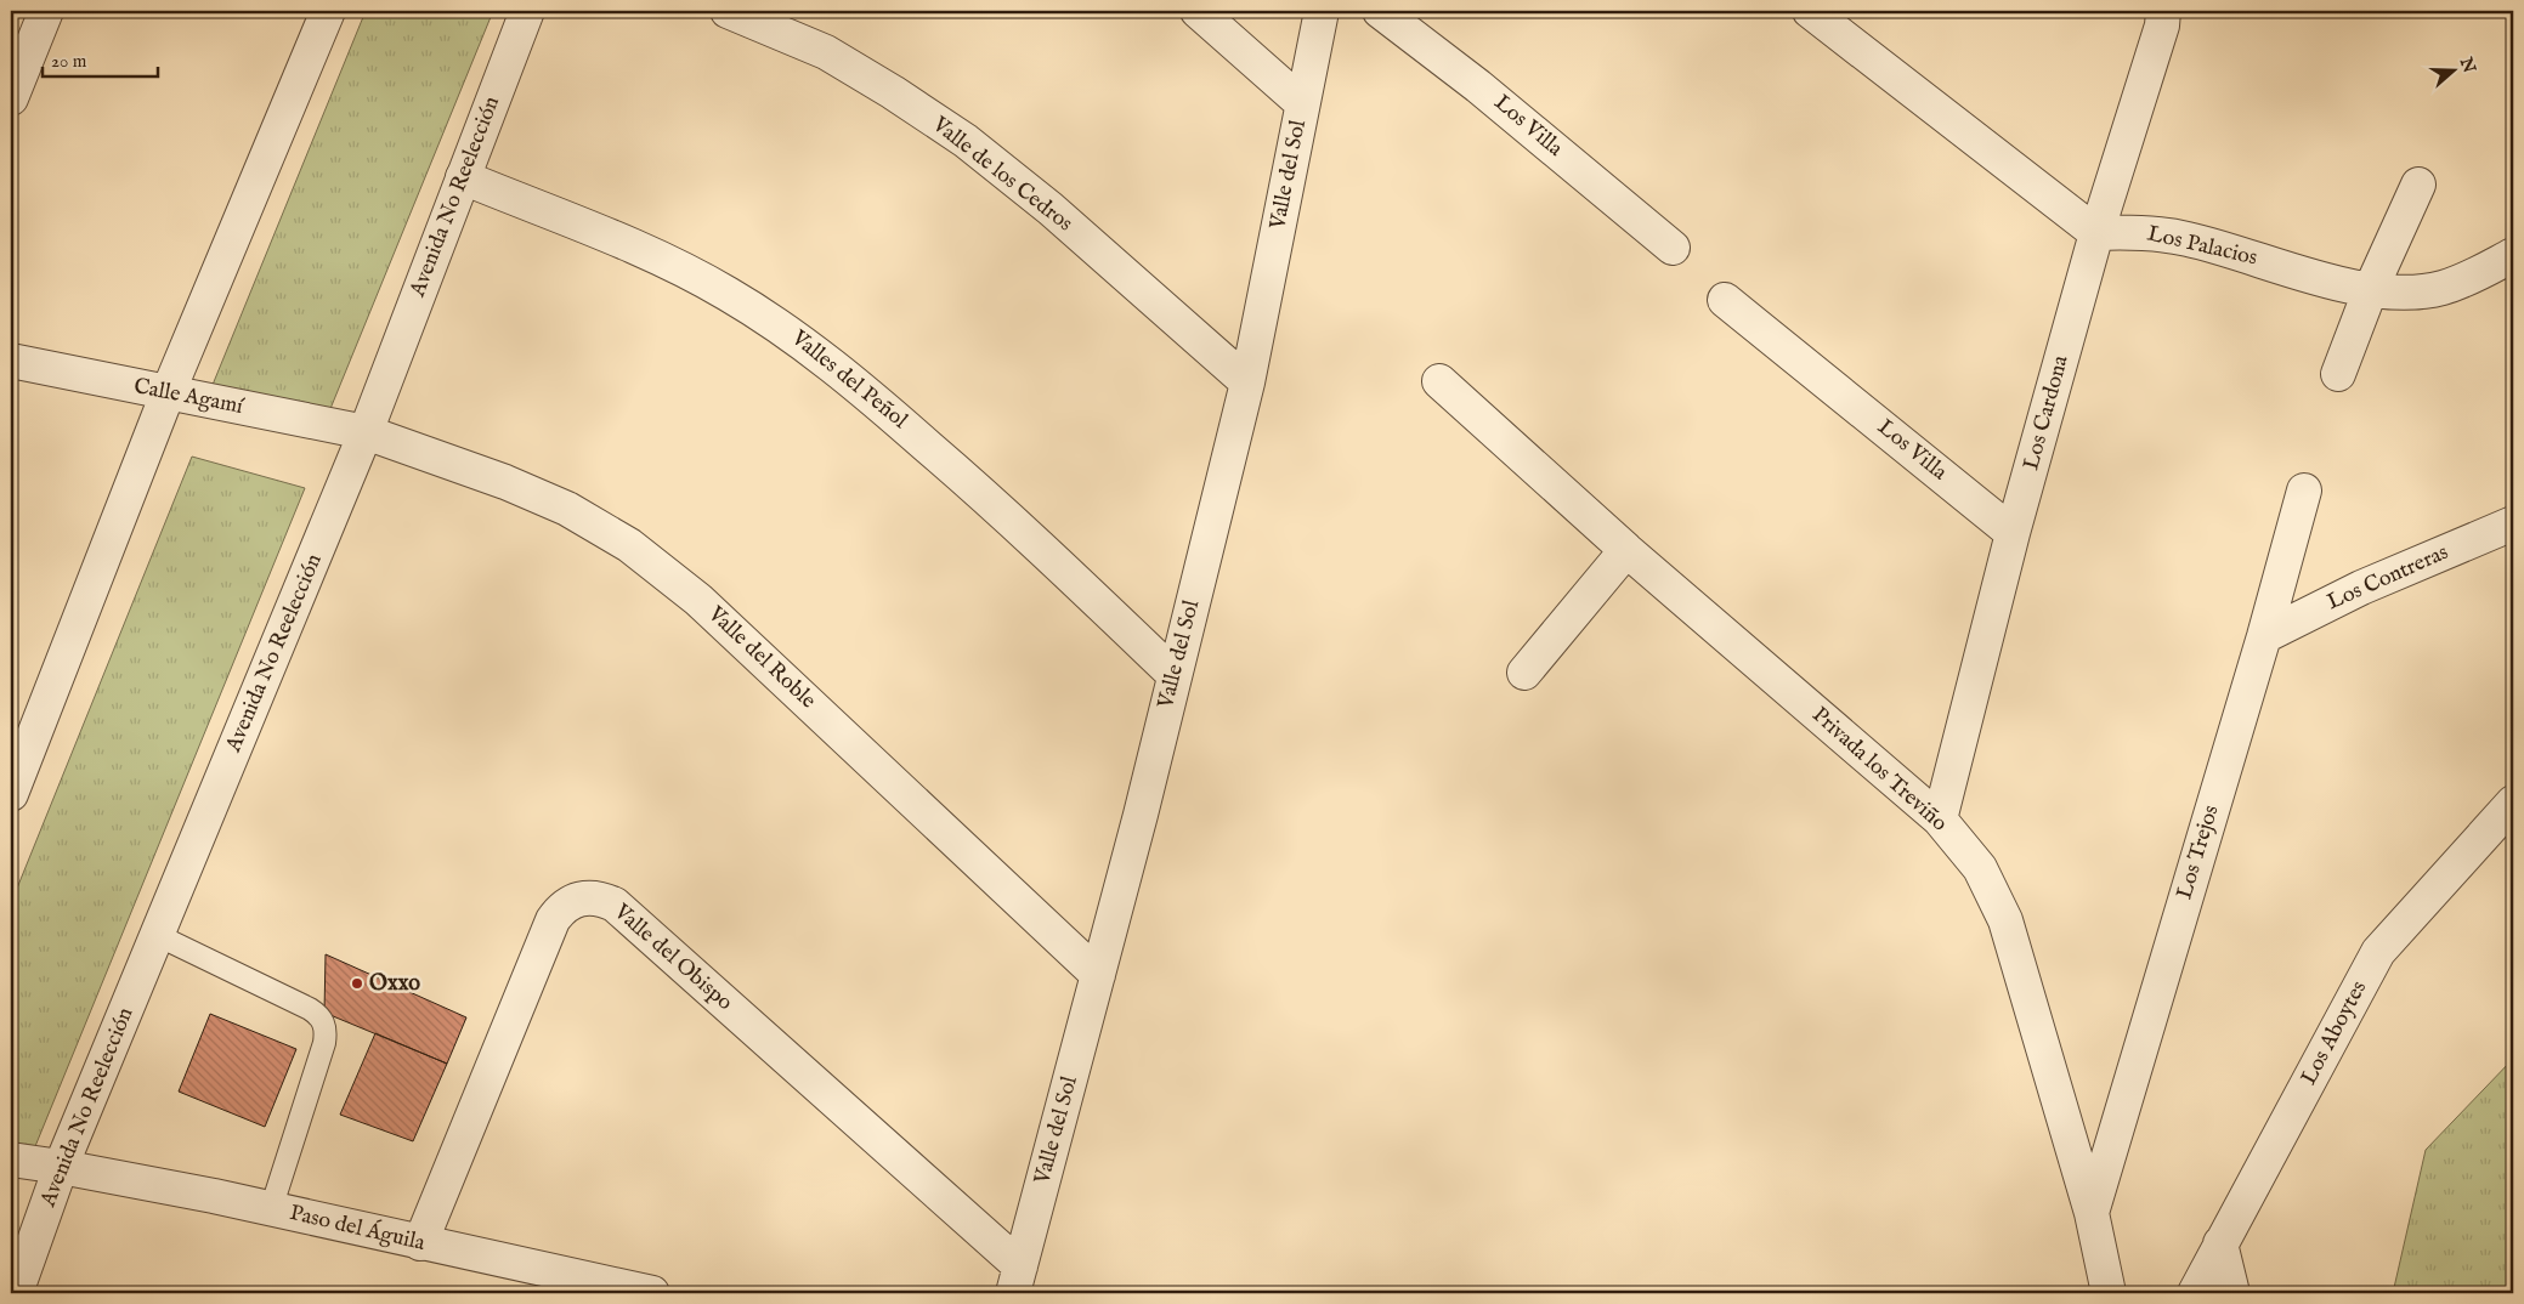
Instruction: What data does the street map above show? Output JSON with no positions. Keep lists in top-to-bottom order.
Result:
{
  "streets": {
    "street": [
      "Los Villa",
      "Valle de los Cedros",
      "Valle del Sol",
      "Avenida No Reelección",
      "Los Palacios",
      "Valles del Peñol",
      "Calle Agamí",
      "Los Cardona",
      "Los Contreras",
      "Valle del Roble",
      "Privada los Treviño",
      "Los Trejos",
      "Valle del Obispo",
      "Los Aboytes",
      "Paso del Águila"
    ]
  },
  "crossings": [
    ["Los Villa", "Los Cardona"],
    ["Valle de los Cedros", "Valle del Sol"],
    ["Valle del Sol", "Valles del Peñol"],
    ["Valle del Sol", "Valle del Roble"],
    ["Valle del Sol", "Valle del Obispo"],
    ["Avenida No Reelección", "Valles del Peñol"],
    ["Avenida No Reelección", "Calle Agamí"],
    ["Avenida No Reelección", "Valle del Roble"],
    ["Avenida No Reelección", "Paso del Águila"],
    ["Los Palacios", "Los Cardona"],
    ["Calle Agamí", "Valle del Roble"],
    ["Los Cardona", "Privada los Treviño"],
    ["Los Contreras", "Los Trejos"],
    ["Privada los Treviño", "Los Trejos"],
    ["Valle del Obispo", "Paso del Águila"]
  ],
  "places": ["Oxxo"],
  "scale_bar": "20 m",
  "north": "right"
}
